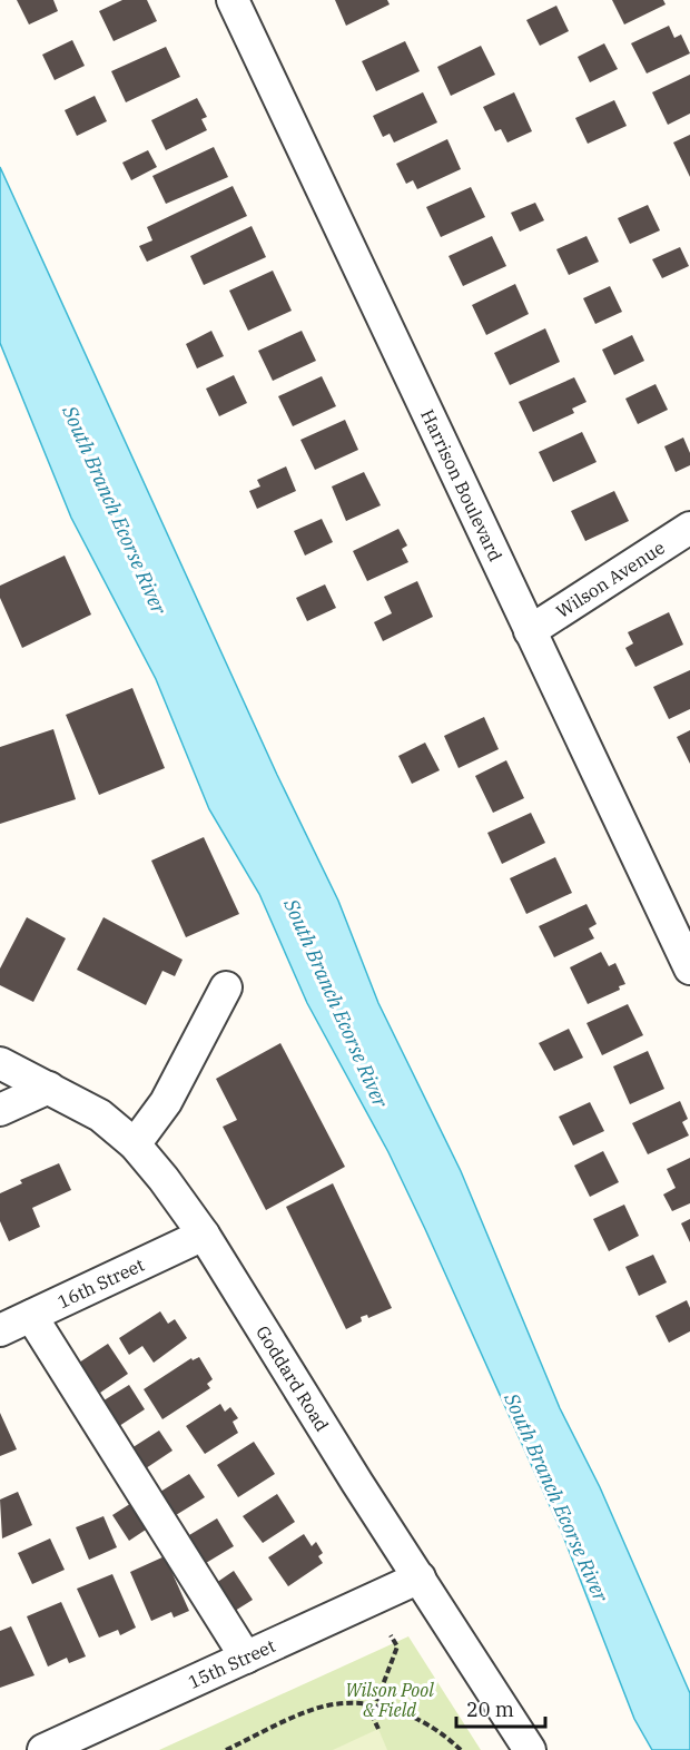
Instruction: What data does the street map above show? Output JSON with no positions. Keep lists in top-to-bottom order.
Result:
{
  "streets": {
    "street": [
      "Harrison Boulevard",
      "Wilson Avenue",
      "16th Street",
      "Goddard Road",
      "15th Street"
    ]
  },
  "crossings": [
    ["Harrison Boulevard", "Wilson Avenue"],
    ["16th Street", "Goddard Road"],
    ["Goddard Road", "15th Street"]
  ],
  "water": ["South Branch Ecorse River"],
  "parks": ["Wilson Pool & Field"],
  "scale_bar": "20 m"
}
